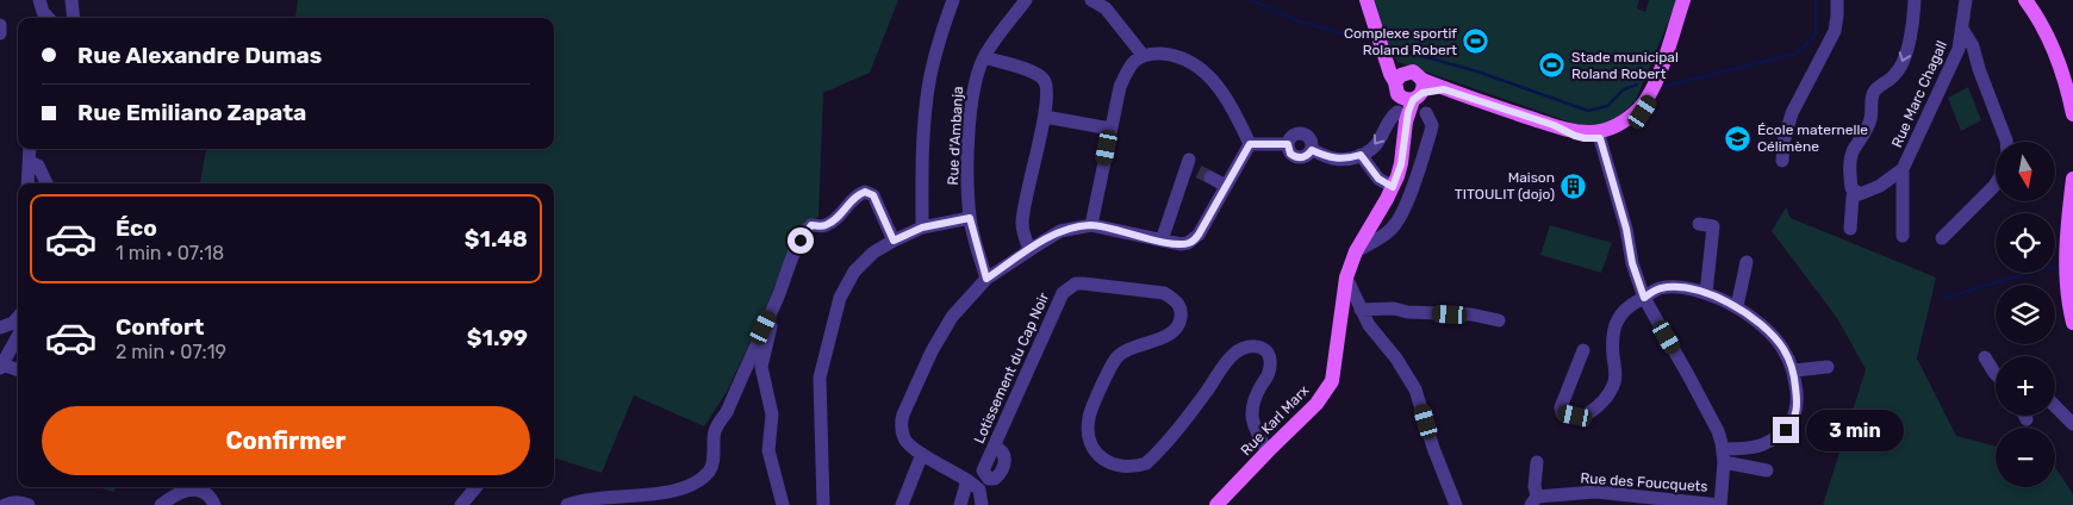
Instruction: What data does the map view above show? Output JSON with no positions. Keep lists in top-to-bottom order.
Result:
{
  "streets": {
    "main road": ["Rue Karl Marx"],
    "street": [
      "Rue Marc Chagall",
      "Rue d'Ambanja",
      "Lotissement du Cap Noir",
      "Rue des Foucquets"
    ]
  },
  "crossings": [
    ["Lotissement du Cap Noir", "Rue Karl Marx"]
  ],
  "places": {
    "sports": ["Complexe sportif Roland Robert", "Stade municipal Roland Robert"],
    "school or university": ["École maternelle Célimène"],
    "building": ["Maison TITOULIT (dojo)"]
  },
  "north": "bottom",
  "page": {
    "banner": ["Rue Alexandre Dumas", "Rue Emiliano Zapata"],
    "map_buttons": ["+", "−"],
    "list": [
      {
        "name": "Éco",
        "note": "1 min · 07:18",
        "value": "$1.48"
      },
      {
        "name": "Confort",
        "note": "2 min · 07:19",
        "value": "$1.99"
      }
    ],
    "buttons": "Confirmer",
    "bubble": "3 min"
  }
}
